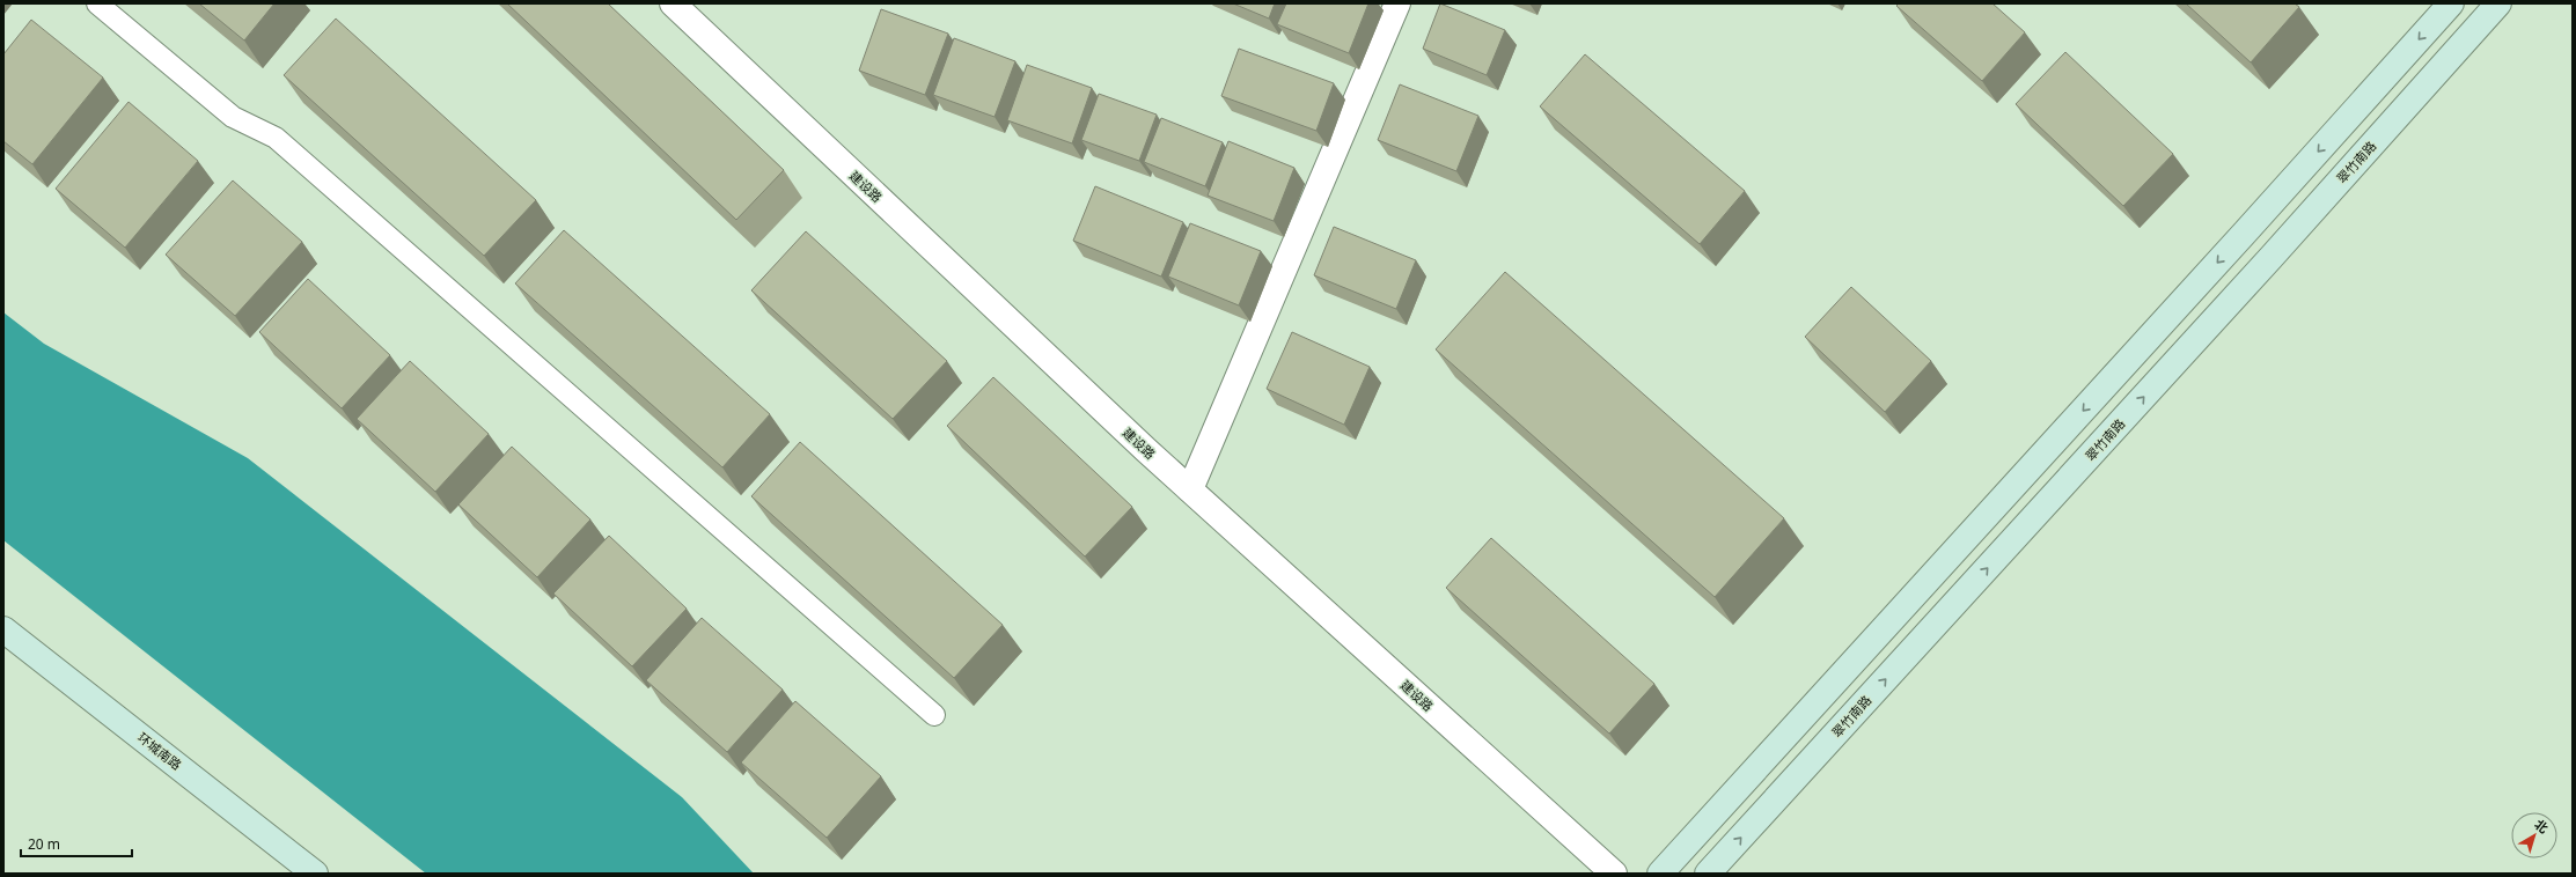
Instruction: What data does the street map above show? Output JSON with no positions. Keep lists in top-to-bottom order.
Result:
{
  "streets": {
    "main road": ["翠竹南路", "环城南路"],
    "street": ["建设路"]
  },
  "scale_bar": "20 m",
  "north": "top right"
}
